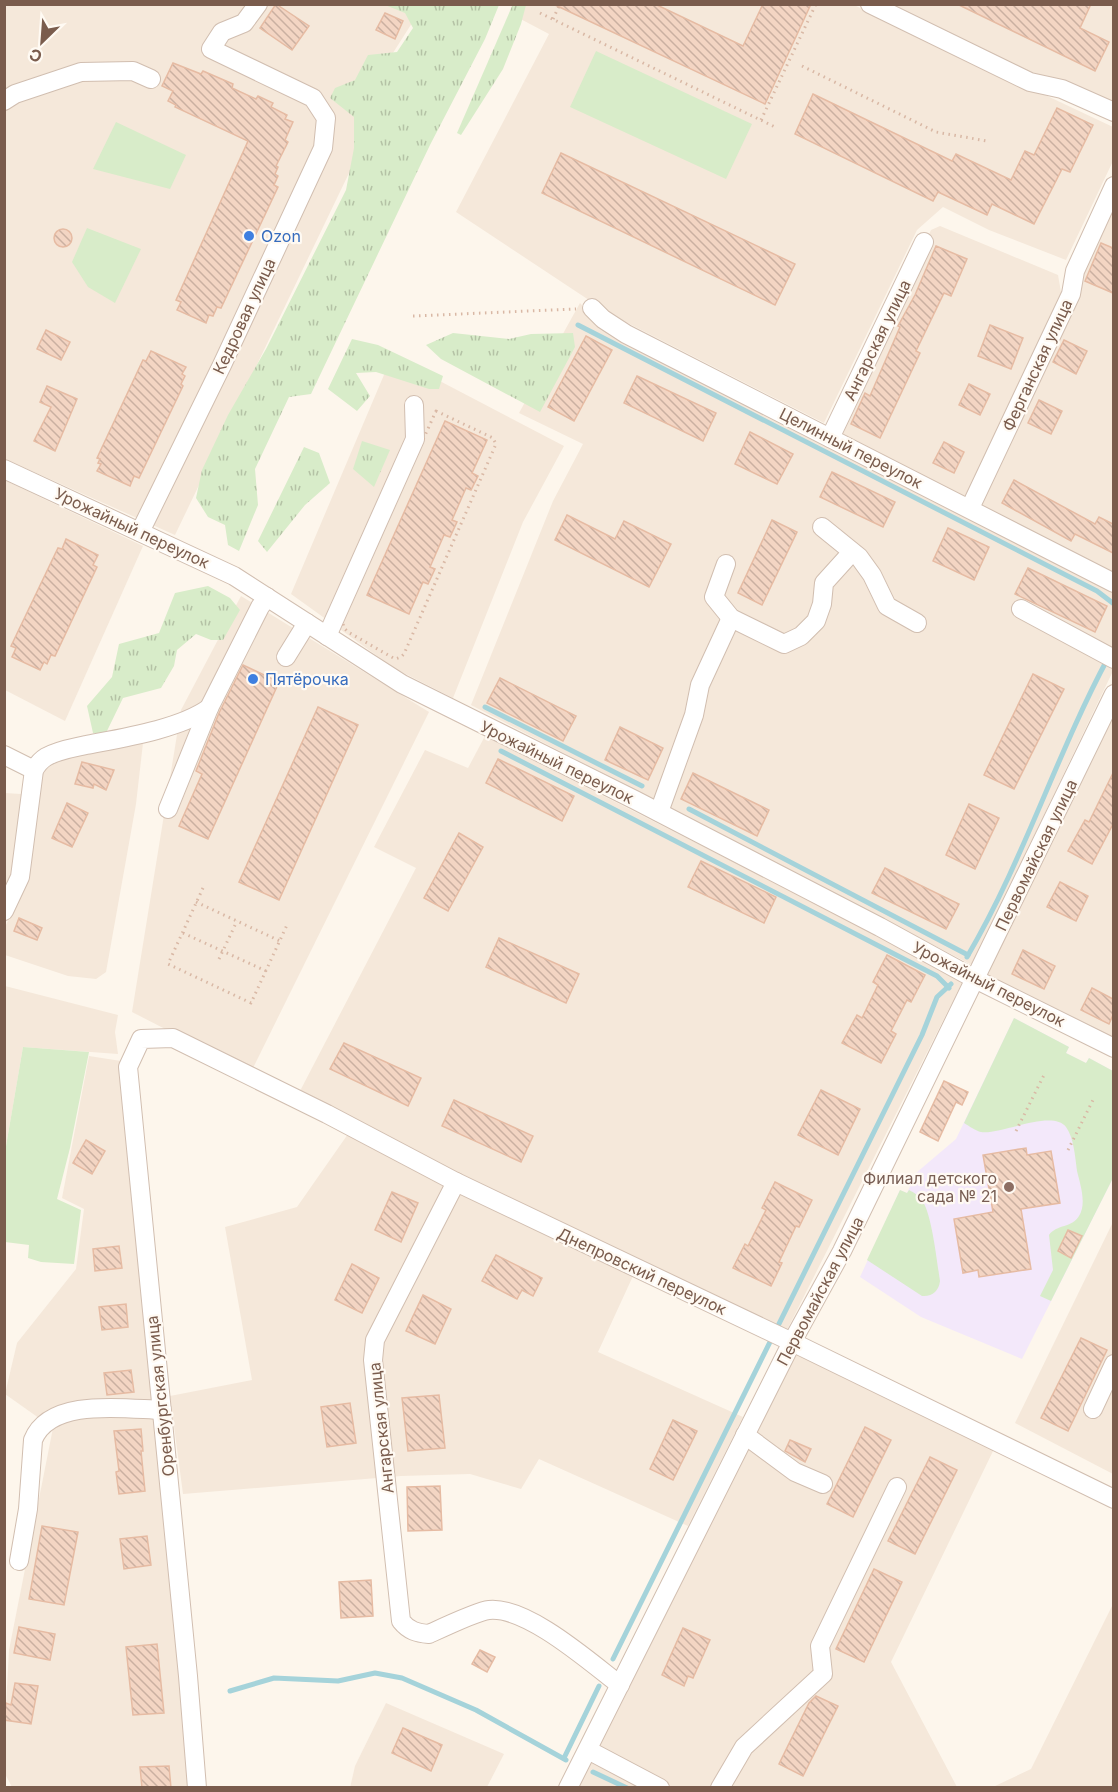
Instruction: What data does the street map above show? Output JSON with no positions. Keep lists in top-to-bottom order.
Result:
{
  "streets": {
    "street": [
      "Кедровая улица",
      "Ангарская улица",
      "Ферганская улица",
      "Целинный переулок",
      "Урожайный переулок",
      "Первомайская улица",
      "Днепровский переулок",
      "Оренбургская улица"
    ]
  },
  "crossings": [
    ["Кедровая улица", "Урожайный переулок"],
    ["Ангарская улица", "Целинный переулок"],
    ["Ангарская улица", "Первомайская улица"],
    ["Ангарская улица", "Днепровский переулок"],
    ["Ферганская улица", "Целинный переулок"],
    ["Урожайный переулок", "Первомайская улица"],
    ["Первомайская улица", "Днепровский переулок"],
    ["Днепровский переулок", "Оренбургская улица"]
  ],
  "places": ["Ozon", "Пятёрочка", "Филиал детского сада № 21"],
  "north": "bottom left"
}
